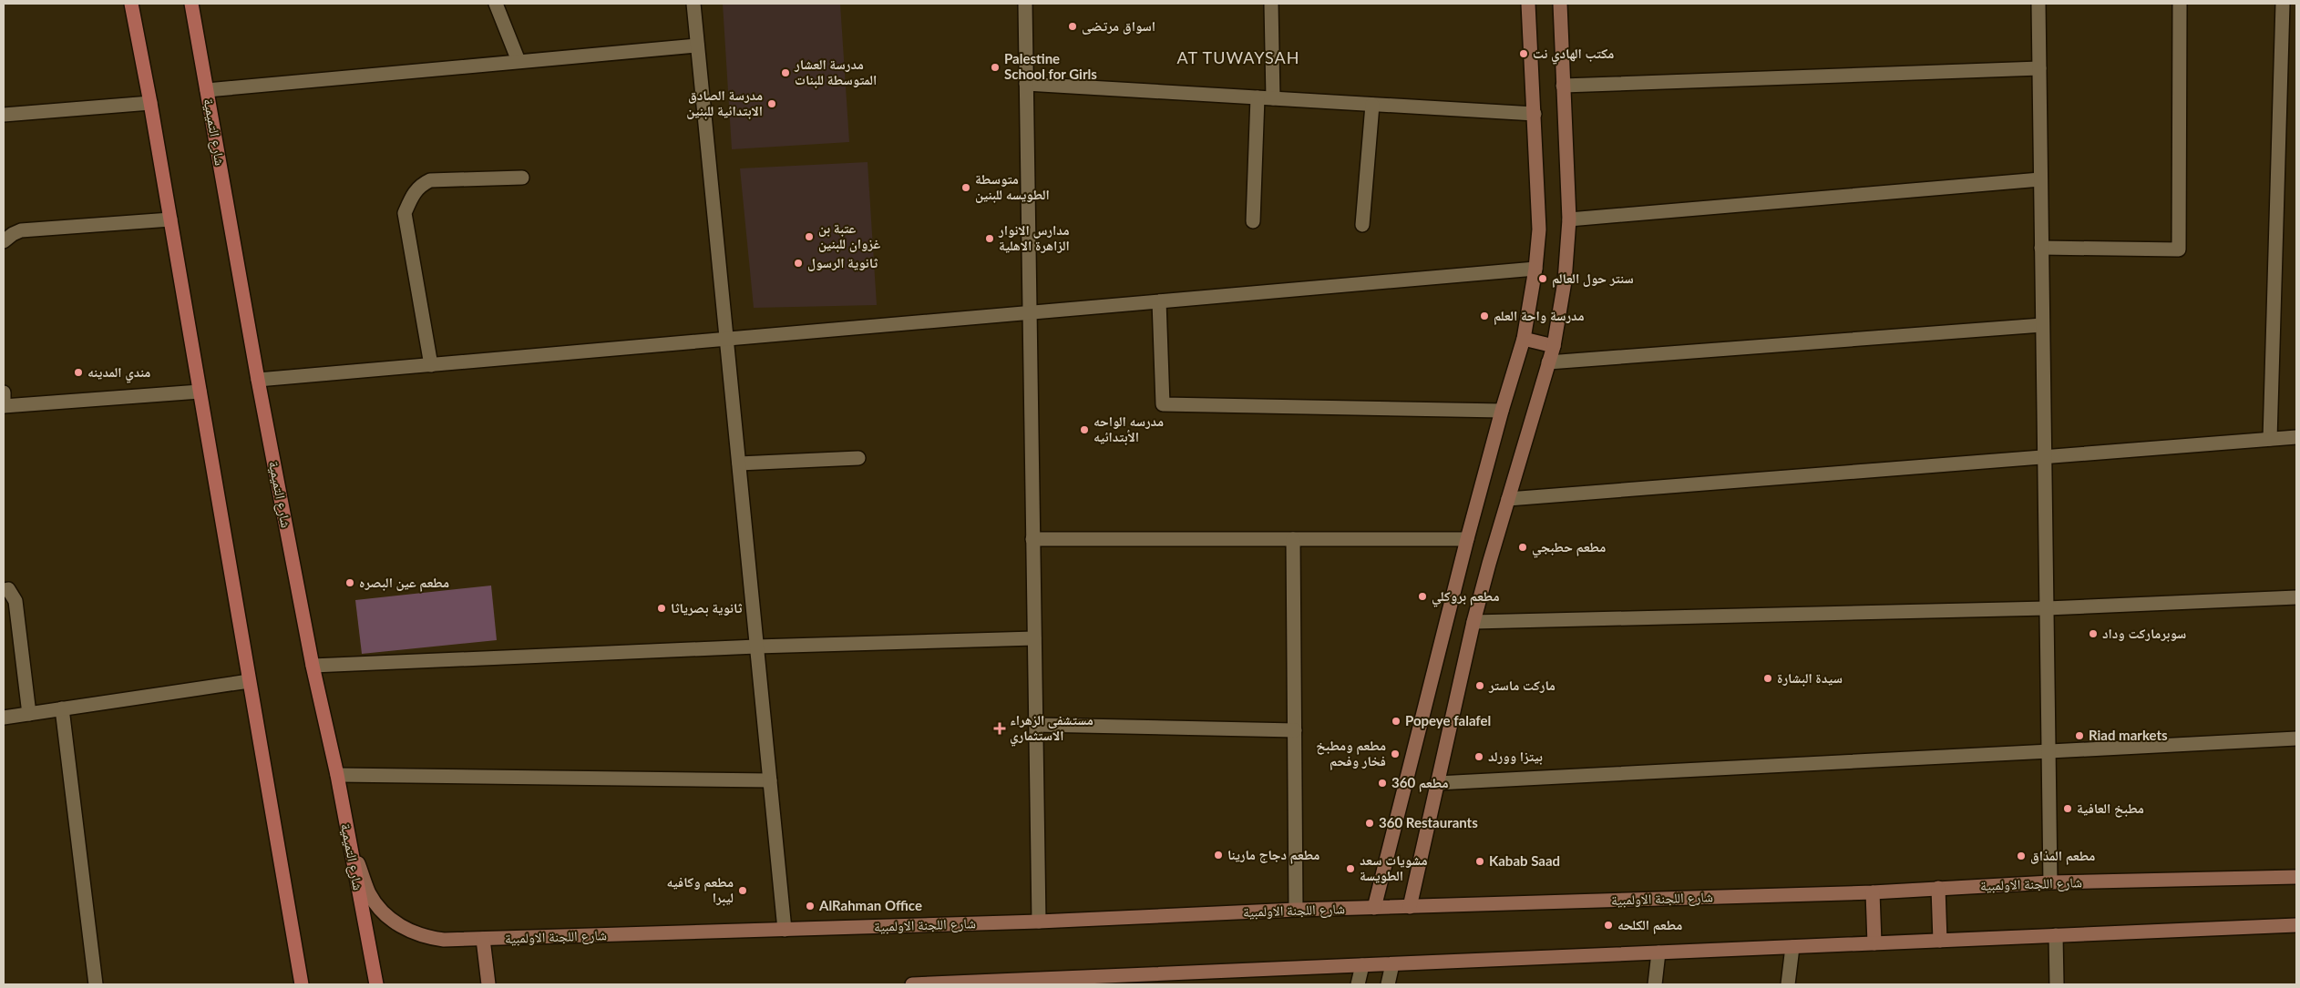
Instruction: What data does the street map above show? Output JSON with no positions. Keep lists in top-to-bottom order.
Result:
{
  "streets": {
    "main road": ["شارع التميمية", "شارع اللجنة الاولمبية"]
  },
  "crossings": [
    ["شارع التميمية", "شارع اللجنة الاولمبية"]
  ],
  "districts": ["AT TUWAYSAH"],
  "places": {
    "other": [
      "اسواق مرتضى",
      "مكتب الهادي نت",
      "Palestine School for Girls",
      "مدرسة العشار المتوسطة للبنات",
      "مدرسة الصادق الابتدائية للبنين",
      "متوسطة الطويسه للبنين",
      "عتبة بن غزوان للبنين",
      "مدارس الانوار الزاهرة الاهلية",
      "ثانوية الرسول",
      "سنتر حول العالم",
      "مدرسة واحة العلم",
      "مندي المدينه",
      "مدرسه الواحه الأبتدائيه",
      "مطعم حطبجي",
      "مطعم عين البصره",
      "مطعم بروكلي",
      "ثانوية بصرياثا",
      "سوبرماركت وداد",
      "سيدة البشارة",
      "ماركت ماستر",
      "Popeye falafel",
      "Riad markets",
      "مطعم ومطبخ فخار وفحم",
      "بيتزا وورلد",
      "مطعم 360",
      "مطبخ العافية",
      "360 Restaurants",
      "مطعم دجاج مارينا",
      "مطعم المذاق",
      "Kabab Saad",
      "مشويات سعد الطويسة",
      "مطعم وكافيه ليبرا",
      "AlRahman Office",
      "مطعم الكلحه"
    ],
    "health": ["مستشفى الزهراء الاستثماري"]
  }
}
